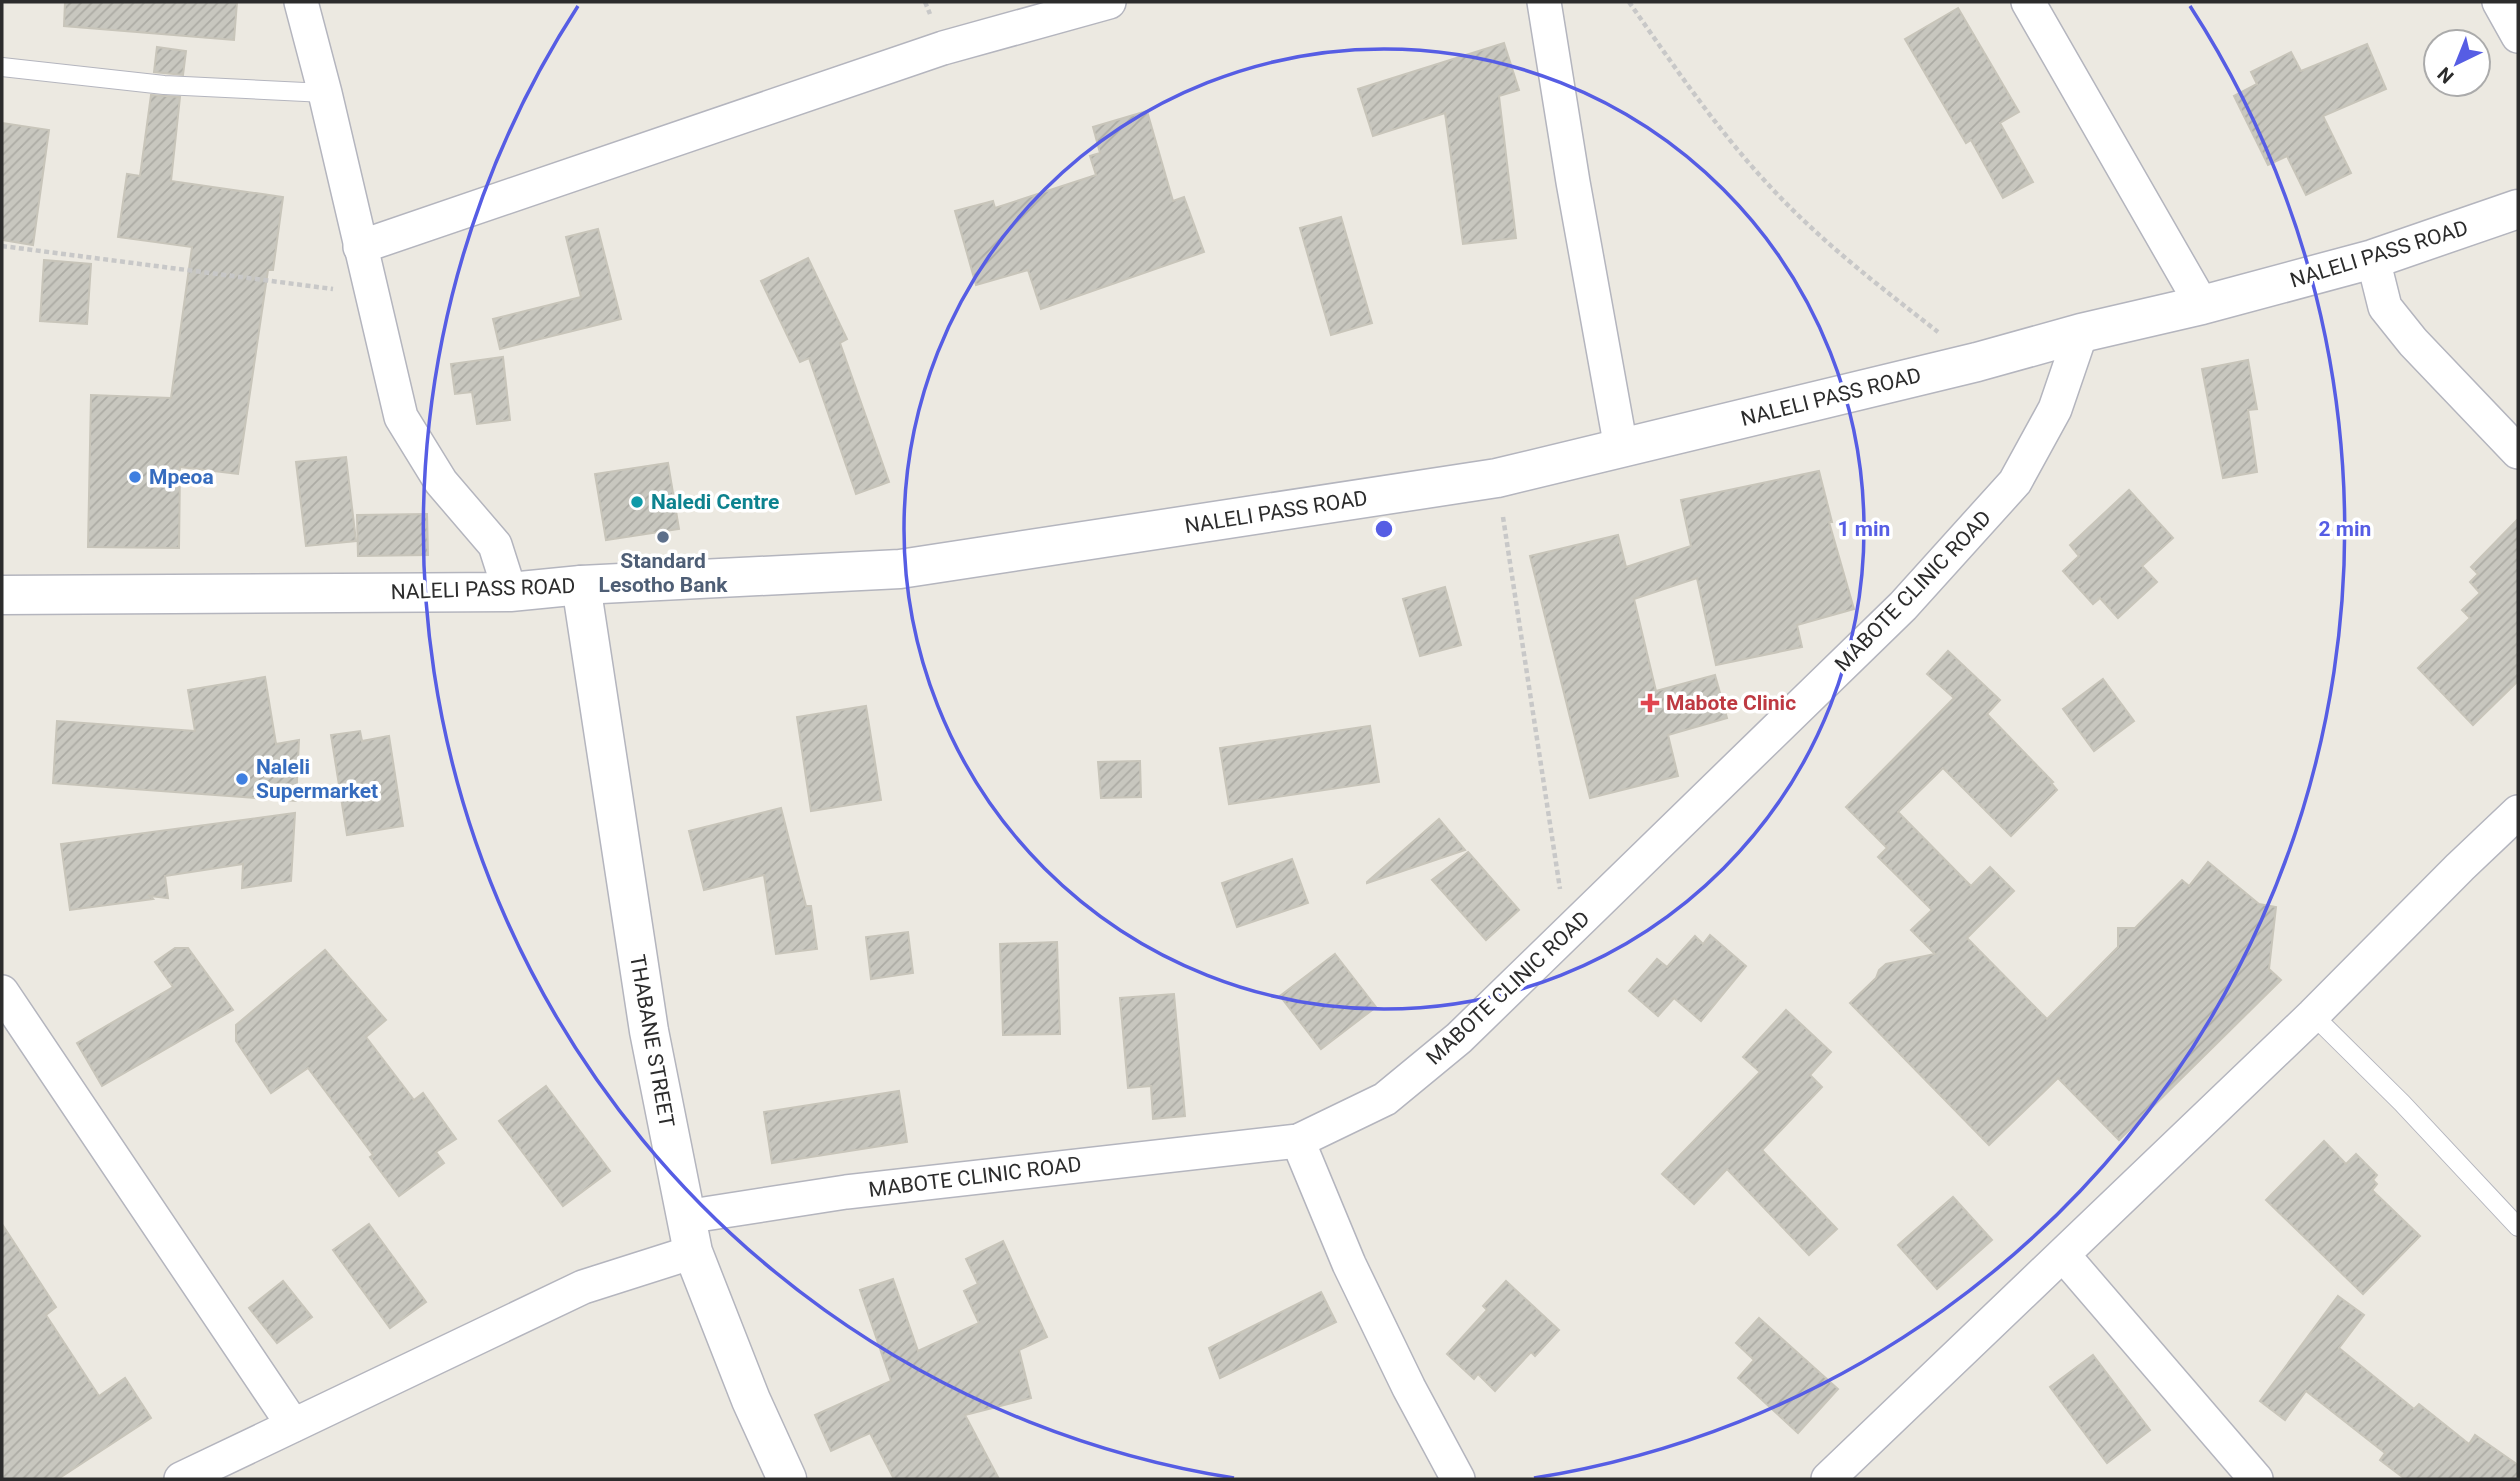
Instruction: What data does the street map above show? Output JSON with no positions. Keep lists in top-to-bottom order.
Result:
{
  "streets": {
    "main road": ["NALELI PASS ROAD", "THABANE STREET"],
    "street": ["MABOTE CLINIC ROAD"]
  },
  "crossings": [
    ["NALELI PASS ROAD", "MABOTE CLINIC ROAD"],
    ["NALELI PASS ROAD", "THABANE STREET"],
    ["MABOTE CLINIC ROAD", "THABANE STREET"]
  ],
  "places": {
    "other": [
      "Mpeoa",
      "Naledi Centre",
      "Standard Lesotho Bank",
      "Naleli Supermarket"
    ],
    "health": ["Mabote Clinic"]
  },
  "north": "bottom left",
  "rings": ["1 min", "2 min"]
}
